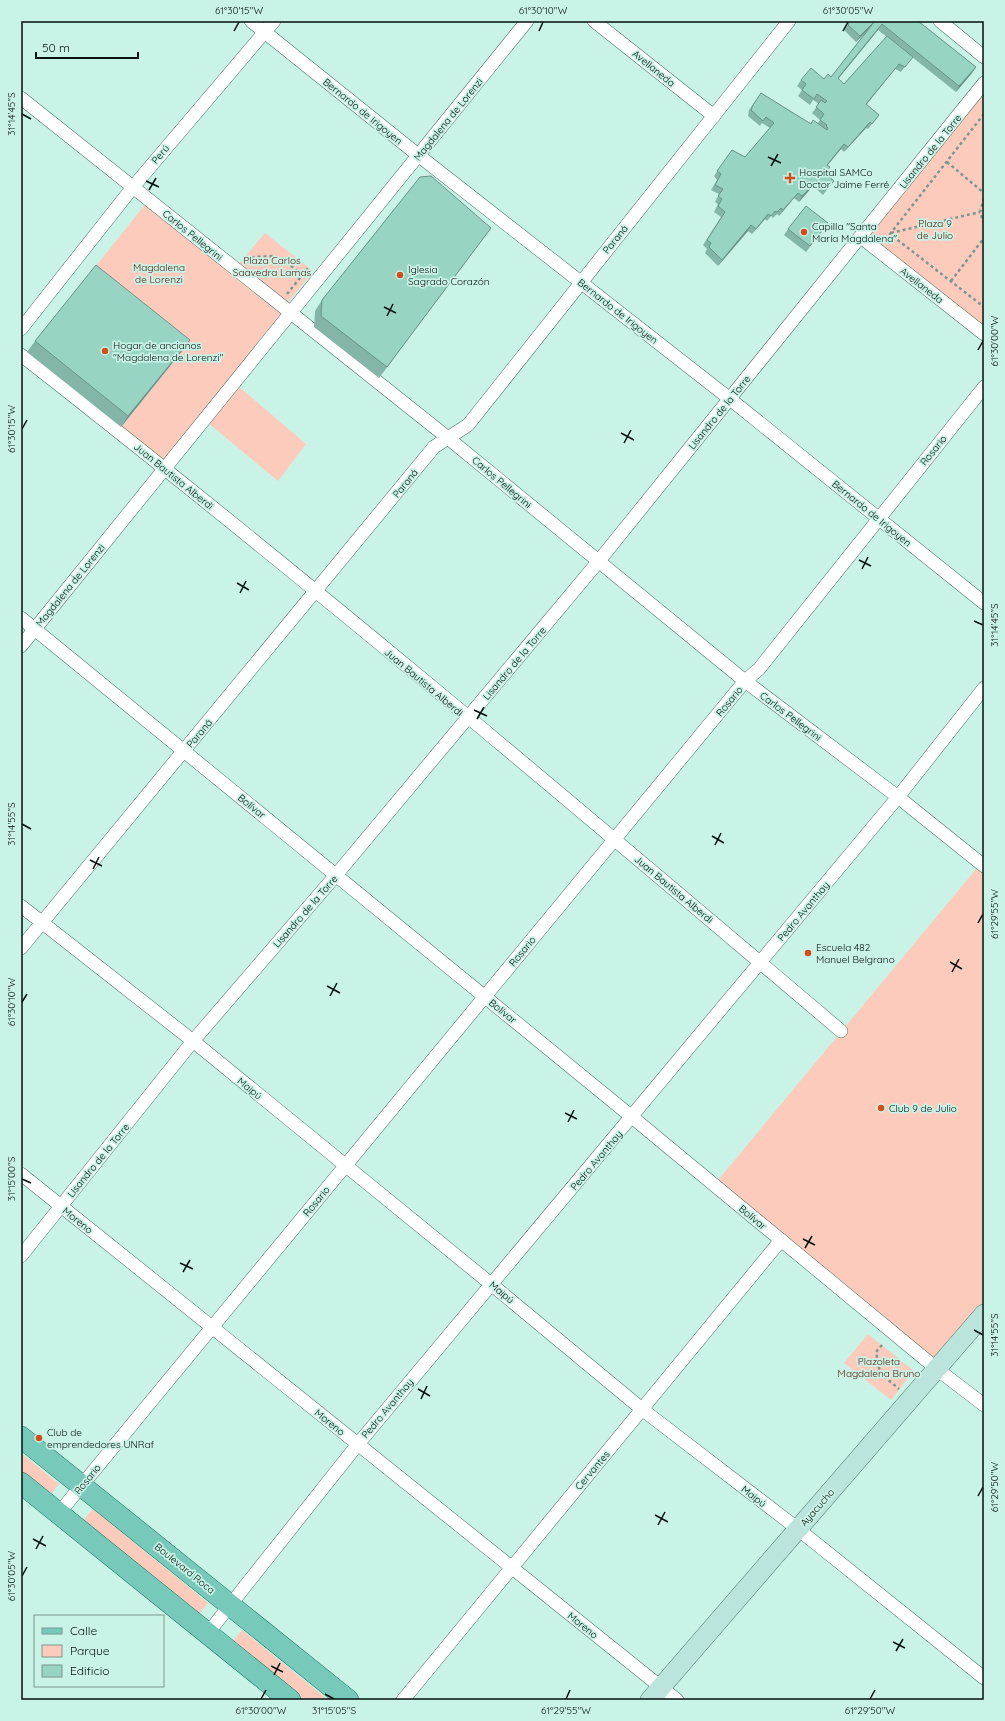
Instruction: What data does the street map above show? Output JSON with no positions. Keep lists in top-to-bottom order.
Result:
{
  "streets": {
    "main road": ["Boulevard Roca"],
    "street": [
      "Avellaneda",
      "Bernardo de Irigoyen",
      "Magdalena de Lorenzi",
      "Lisandro de la Torre",
      "Perú",
      "Carlos Pellegrini",
      "Paraná",
      "Rosario",
      "Juan Bautista Alberdi",
      "Bolívar",
      "Pedro Avanthay",
      "Maipú",
      "Moreno",
      "Cervantes",
      "Ayacucho"
    ]
  },
  "crossings": [
    ["Avellaneda", "Lisandro de la Torre"],
    ["Avellaneda", "Paraná"],
    ["Bernardo de Irigoyen", "Magdalena de Lorenzi"],
    ["Bernardo de Irigoyen", "Lisandro de la Torre"],
    ["Bernardo de Irigoyen", "Perú"],
    ["Bernardo de Irigoyen", "Paraná"],
    ["Bernardo de Irigoyen", "Rosario"],
    ["Magdalena de Lorenzi", "Carlos Pellegrini"],
    ["Magdalena de Lorenzi", "Juan Bautista Alberdi"],
    ["Magdalena de Lorenzi", "Bolívar"],
    ["Lisandro de la Torre", "Carlos Pellegrini"],
    ["Lisandro de la Torre", "Juan Bautista Alberdi"],
    ["Lisandro de la Torre", "Bolívar"],
    ["Lisandro de la Torre", "Maipú"],
    ["Lisandro de la Torre", "Moreno"],
    ["Perú", "Carlos Pellegrini"],
    ["Carlos Pellegrini", "Paraná"],
    ["Carlos Pellegrini", "Rosario"],
    ["Carlos Pellegrini", "Pedro Avanthay"],
    ["Paraná", "Juan Bautista Alberdi"],
    ["Paraná", "Bolívar"],
    ["Paraná", "Maipú"],
    ["Rosario", "Juan Bautista Alberdi"],
    ["Rosario", "Bolívar"],
    ["Rosario", "Maipú"],
    ["Rosario", "Moreno"],
    ["Rosario", "Boulevard Roca"],
    ["Juan Bautista Alberdi", "Pedro Avanthay"],
    ["Bolívar", "Pedro Avanthay"],
    ["Bolívar", "Cervantes"],
    ["Bolívar", "Ayacucho"],
    ["Pedro Avanthay", "Maipú"],
    ["Pedro Avanthay", "Moreno"],
    ["Pedro Avanthay", "Boulevard Roca"],
    ["Maipú", "Cervantes"],
    ["Maipú", "Ayacucho"],
    ["Moreno", "Cervantes"],
    ["Moreno", "Ayacucho"]
  ],
  "parks": [
    "Plaza 9 de Julio",
    "Plaza Carlos Saavedra Lamas",
    "Magdalena de Lorenzi",
    "Plazoleta Magdalena Bruno"
  ],
  "places": {
    "health": ["Hospital SAMCo Doctor Jaime Ferré"],
    "other": [
      "Capilla \"Santa María Magdalena\"",
      "Iglesia Sagrado Corazón",
      "Hogar de ancianos \"Magdalena de Lorenzi\"",
      "Escuela 482 Manuel Belgrano",
      "Club 9 de Julio",
      "Club de emprendedores UNRaf"
    ]
  },
  "legend": ["Calle", "Parque", "Edificio"],
  "scale_bar": "50 m",
  "coordinates": [
    "61°30'15\"W",
    "61°30'10\"W",
    "61°30'05\"W",
    "31°14'45\"S",
    "61°30'00\"W",
    "31°14'55\"S",
    "61°29'55\"W",
    "31°15'00\"S",
    "61°29'50\"W",
    "31°15'05\"S"
  ]
}
